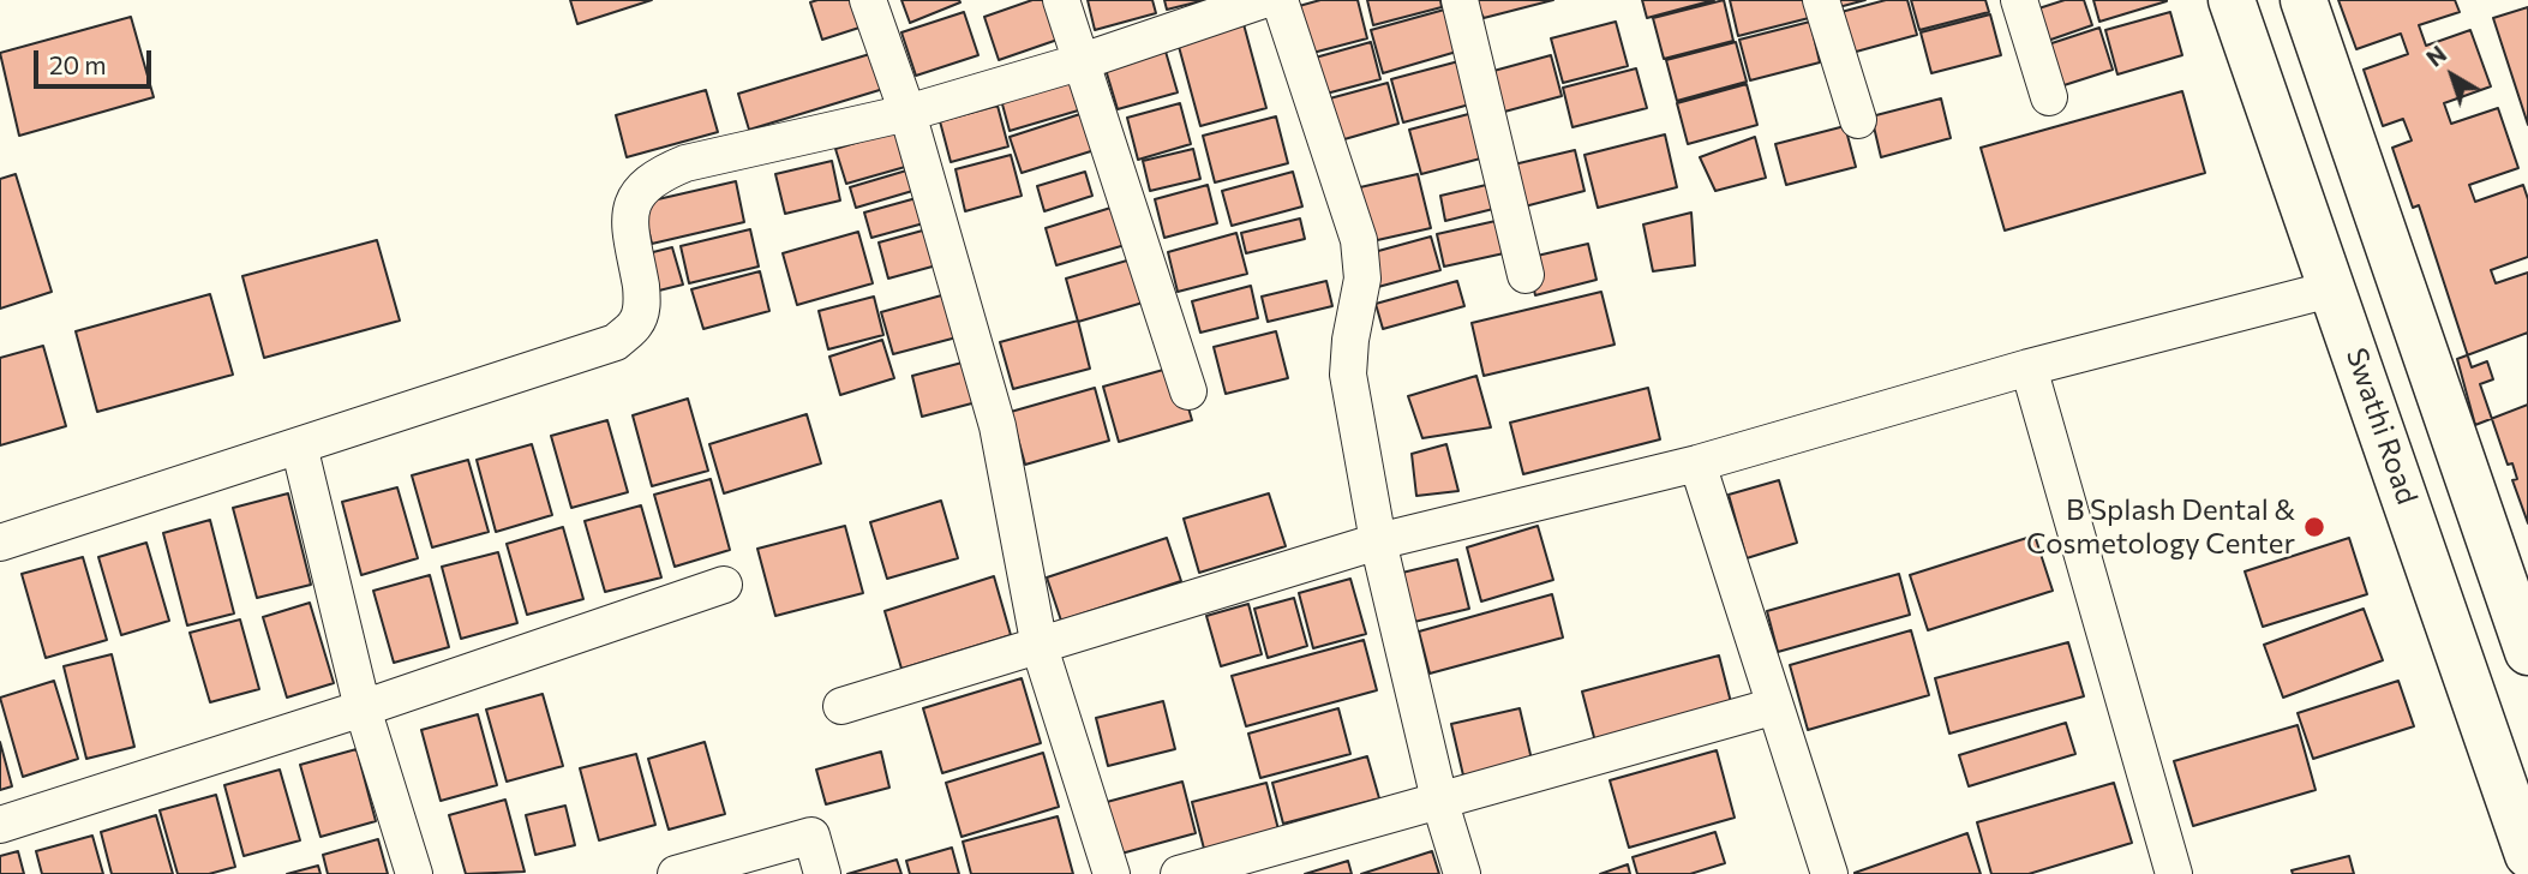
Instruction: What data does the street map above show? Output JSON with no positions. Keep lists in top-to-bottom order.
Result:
{
  "streets": {
    "street": ["Swathi Road"]
  },
  "places": ["B Splash Dental & Cosmetology Center"],
  "scale_bar": "20 m",
  "north": "top left"
}
